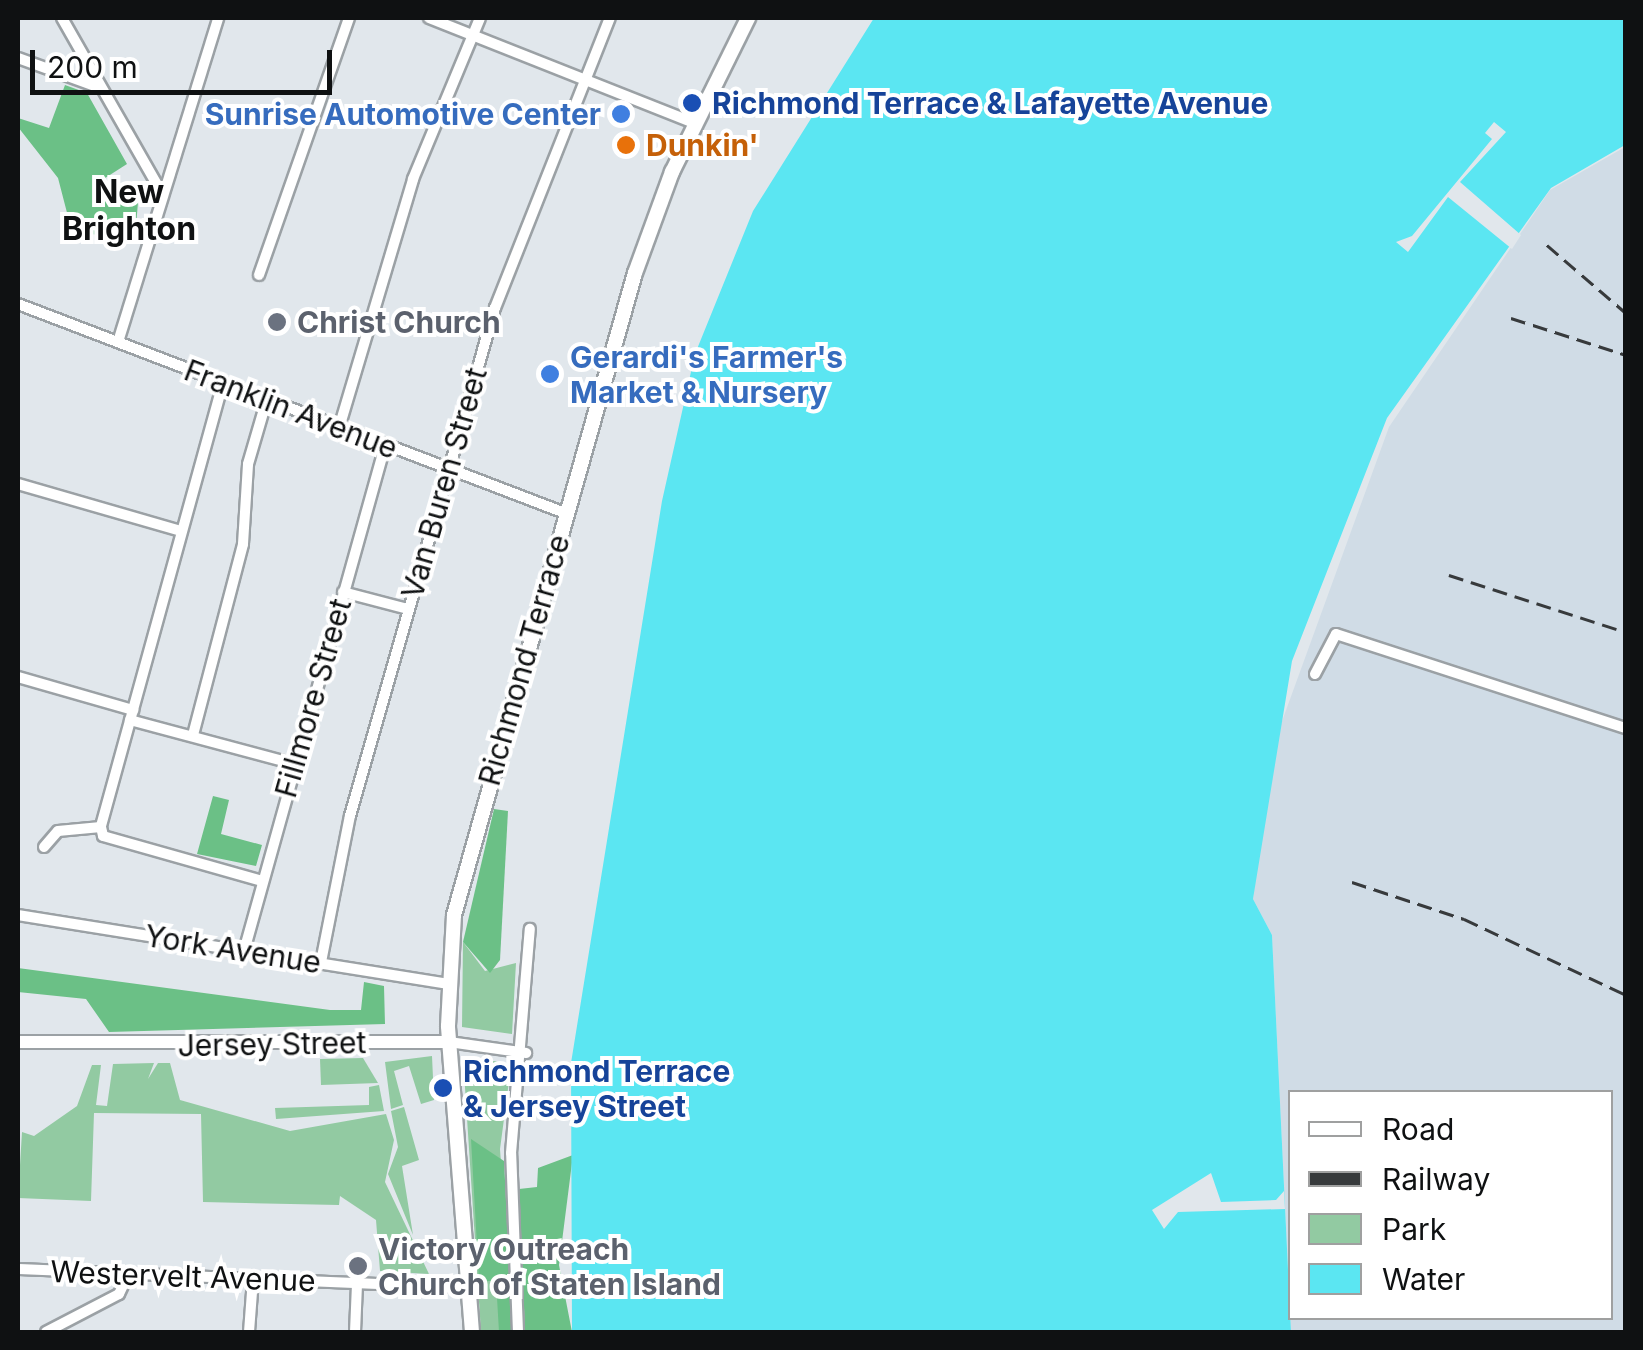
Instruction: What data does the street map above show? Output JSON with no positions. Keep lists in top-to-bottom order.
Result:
{
  "streets": {
    "main road": ["Richmond Terrace"],
    "street": [
      "Franklin Avenue",
      "Van Buren Street",
      "Fillmore Street",
      "York Avenue",
      "Jersey Street",
      "Westervelt Avenue"
    ]
  },
  "crossings": [
    ["Franklin Avenue", "Van Buren Street"],
    ["Franklin Avenue", "Richmond Terrace"],
    ["Franklin Avenue", "Fillmore Street"],
    ["Van Buren Street", "York Avenue"],
    ["Richmond Terrace", "York Avenue"],
    ["Richmond Terrace", "Jersey Street"],
    ["Richmond Terrace", "Westervelt Avenue"],
    ["Fillmore Street", "York Avenue"]
  ],
  "districts": ["New Brighton"],
  "places": [
    "Richmond Terrace & Lafayette Avenue",
    "Sunrise Automotive Center",
    "Dunkin'",
    "Christ Church",
    "Gerardi's Farmer's Market & Nursery",
    "Richmond Terrace & Jersey Street",
    "Victory Outreach Church of Staten Island"
  ],
  "legend": [
    "Road",
    "Railway",
    "Park",
    "Water"
  ],
  "scale_bar": "200 m"
}
